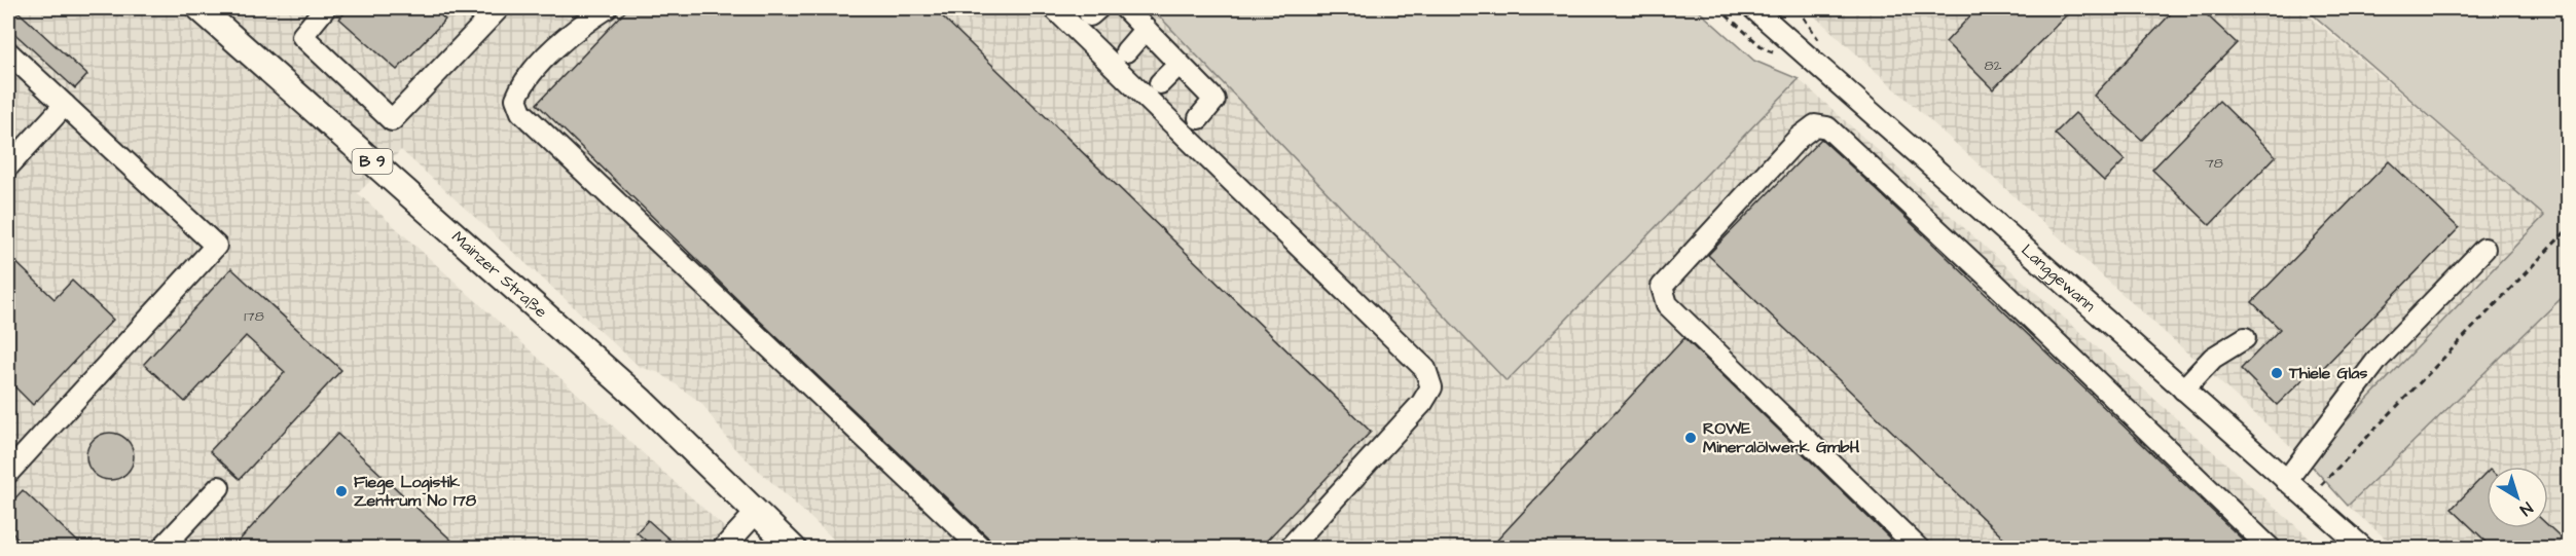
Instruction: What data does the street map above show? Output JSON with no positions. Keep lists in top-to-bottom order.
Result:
{
  "streets": {
    "main road": ["B 9", "Mainzer Straße"],
    "street": ["Langgewann"]
  },
  "places": ["Thiele Glas", "ROWE Mineralölwerk GmbH", "Fiege Logistik Zentrum No 178"],
  "house_numbers": ["82", "78", "178"],
  "north": "bottom right"
}
